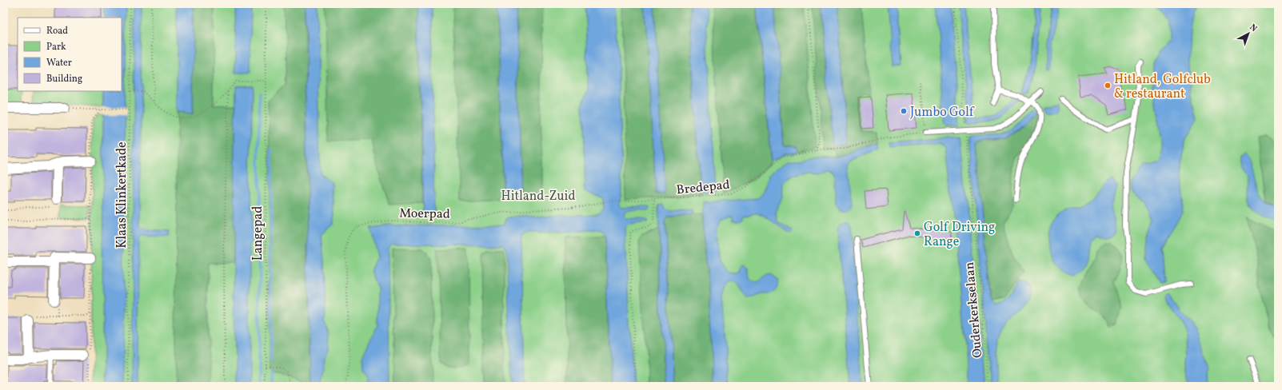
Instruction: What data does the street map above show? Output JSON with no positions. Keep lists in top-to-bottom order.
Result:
{
  "streets": {
    "path": [
      "Bredepad",
      "Klaas Klinkertkade",
      "Moerpad",
      "Langepad",
      "Ouderkerkselaan"
    ]
  },
  "crossings": [
    ["Bredepad", "Moerpad"]
  ],
  "parks": ["Hitland-Zuid"],
  "places": ["Hitland, Golfclub & restaurant", "Jumbo Golf", "Golf Driving Range"],
  "legend": [
    "Road",
    "Park",
    "Water",
    "Building"
  ],
  "north": "top right"
}
